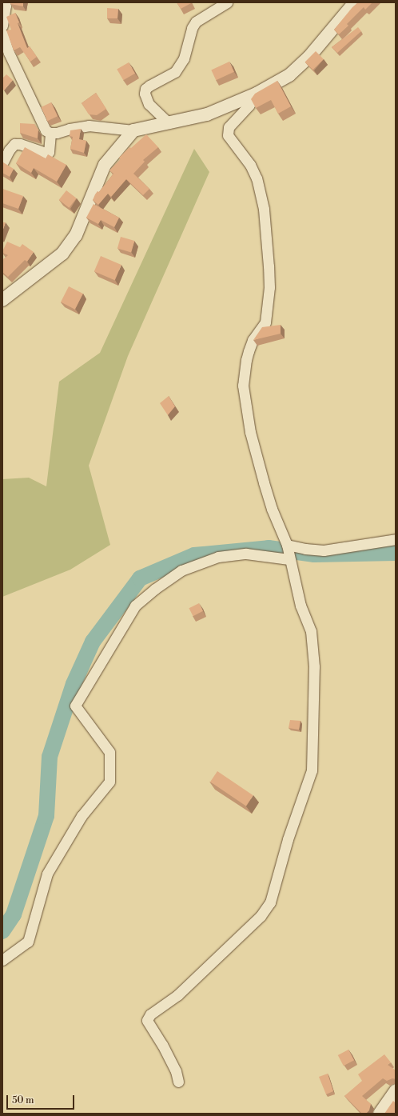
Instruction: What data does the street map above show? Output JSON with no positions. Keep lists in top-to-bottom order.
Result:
{
  "scale_bar": "50 m"
}
